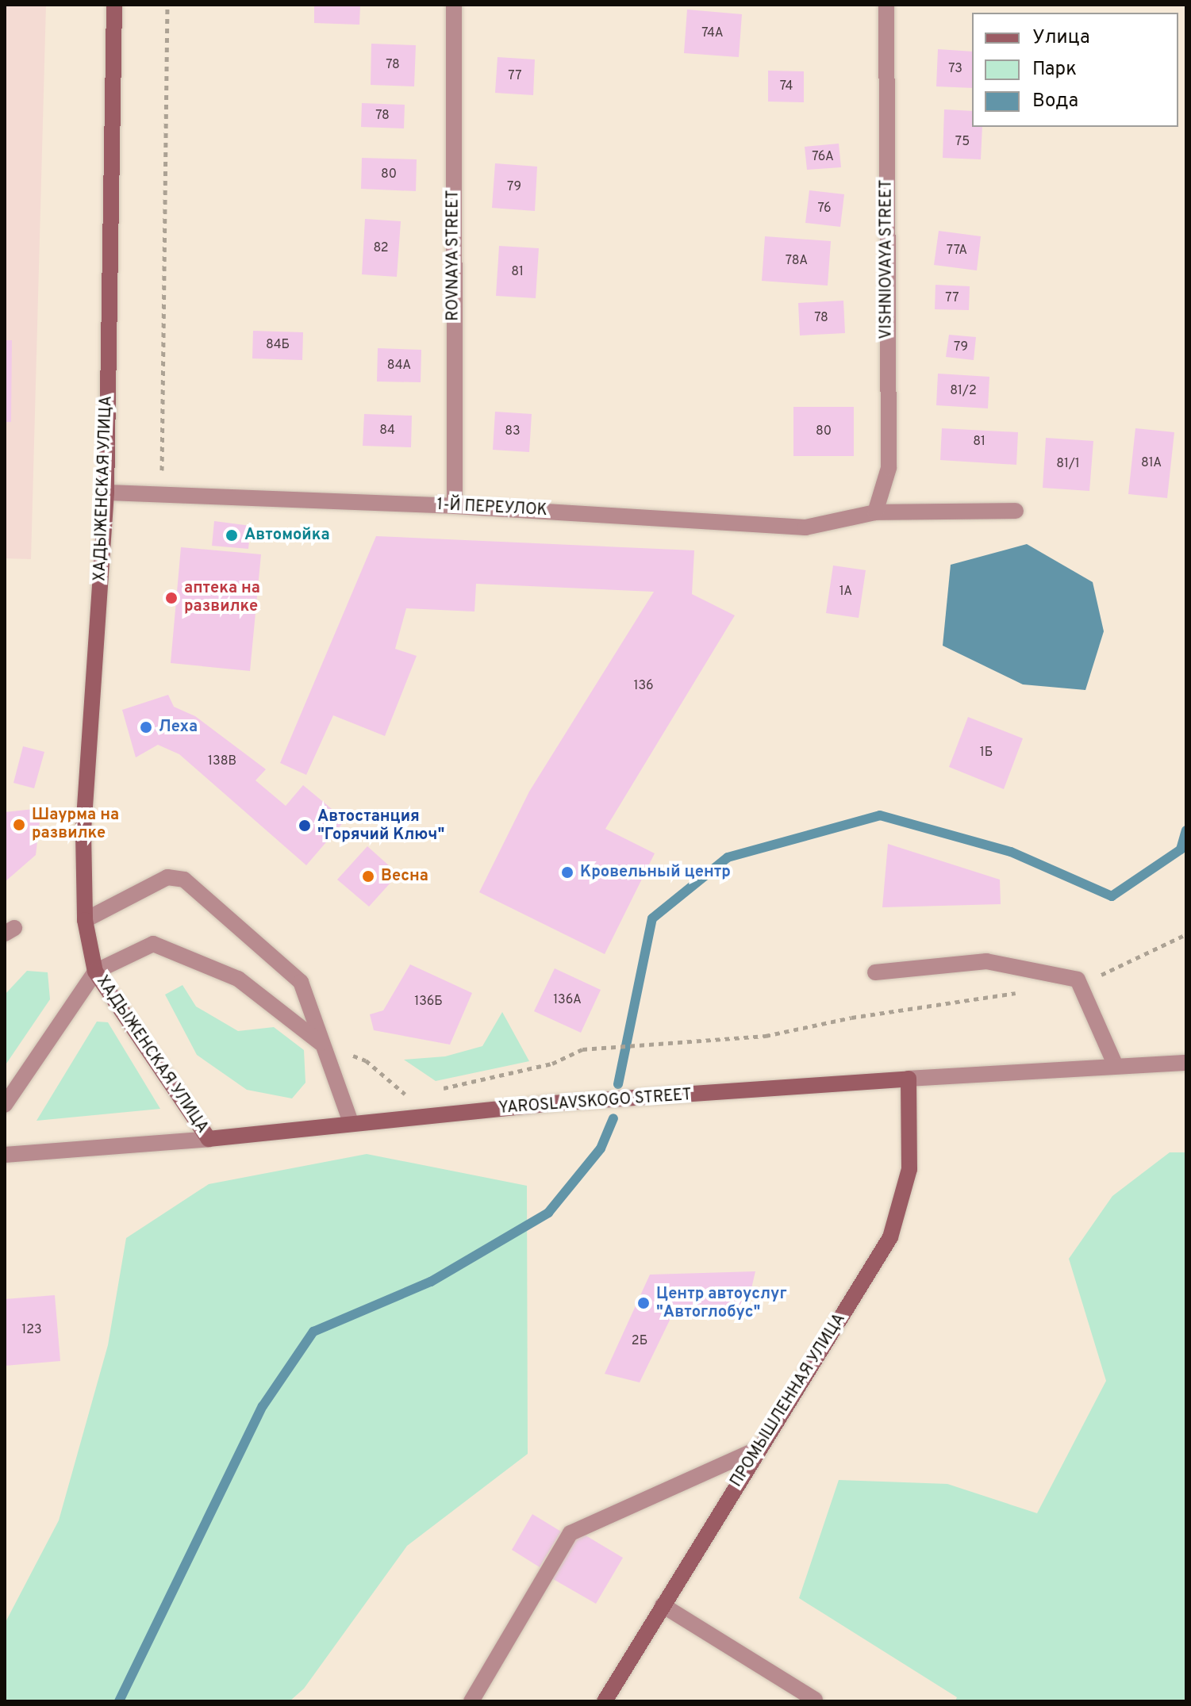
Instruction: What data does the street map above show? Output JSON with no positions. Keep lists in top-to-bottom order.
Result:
{
  "streets": {
    "main road": ["ХАДЫЖЕНСКАЯ УЛИЦА", "YAROSLAVSKOGO STREET", "ПРОМЫШЛЕННАЯ УЛИЦА"],
    "street": ["ROVNAYA STREET", "VISHNIOVAYA STREET", "1-Й ПЕРЕУЛОК"]
  },
  "crossings": [
    ["ROVNAYA STREET", "1-Й ПЕРЕУЛОК"],
    ["VISHNIOVAYA STREET", "1-Й ПЕРЕУЛОК"],
    ["ХАДЫЖЕНСКАЯ УЛИЦА", "1-Й ПЕРЕУЛОК"],
    ["ХАДЫЖЕНСКАЯ УЛИЦА", "YAROSLAVSKOGO STREET"],
    ["YAROSLAVSKOGO STREET", "ПРОМЫШЛЕННАЯ УЛИЦА"]
  ],
  "places": [
    "Автомойка",
    "аптека на развилке",
    "Леха",
    "Шаурма на развилке",
    "Автостанция \"Горячий Ключ\"",
    "Кровельный центр",
    "Весна",
    "Центр автоуслуг \"Автоглобус\""
  ],
  "house_numbers": [
    "74А",
    "78",
    "73",
    "77",
    "74",
    "78",
    "75",
    "76А",
    "80",
    "79",
    "76",
    "82",
    "77А",
    "78А",
    "81",
    "77",
    "78",
    "84Б",
    "79",
    "84А",
    "81/2",
    "84",
    "83",
    "80",
    "81",
    "81А",
    "81/1",
    "1А",
    "136",
    "1Б",
    "138В",
    "136А",
    "136Б",
    "123",
    "2Б"
  ],
  "legend": ["Улица", "Парк", "Вода"]
}
